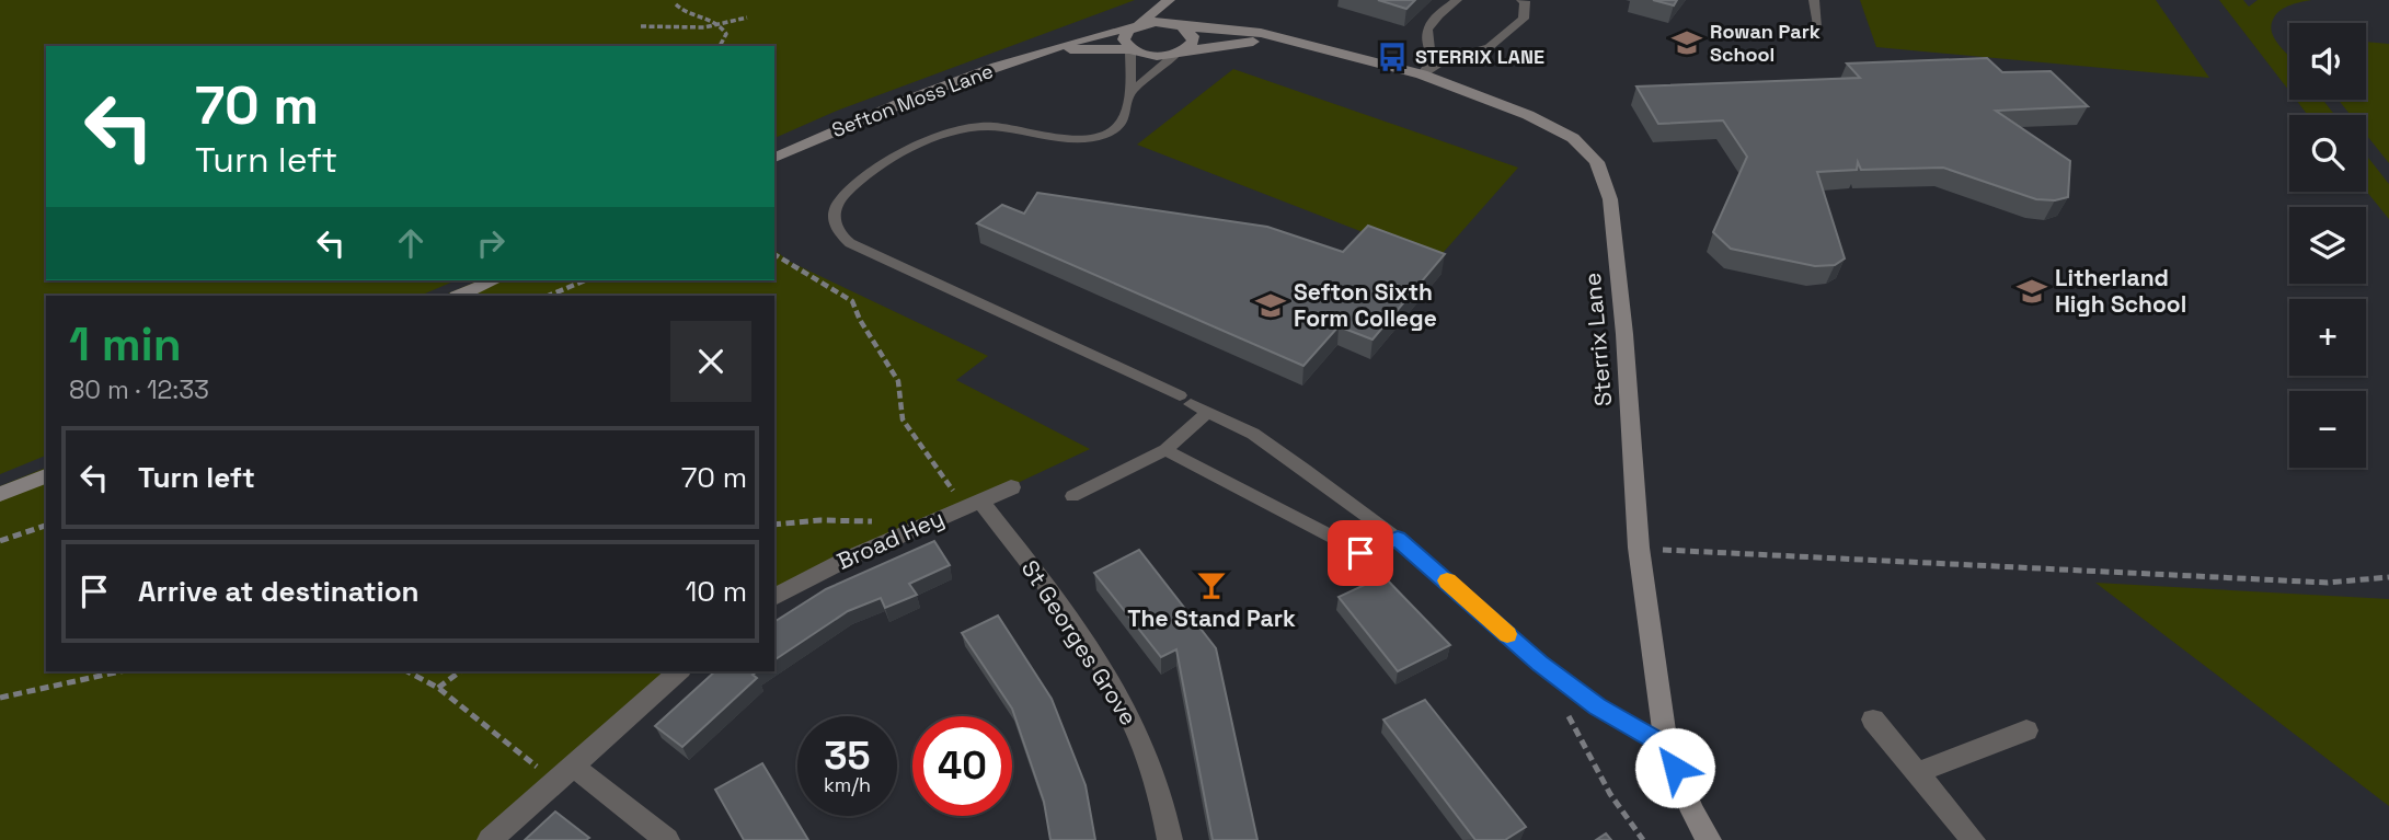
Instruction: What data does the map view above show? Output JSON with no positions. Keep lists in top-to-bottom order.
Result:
{
  "streets": {
    "street": [
      "Sefton Moss Lane",
      "Sterrix Lane",
      "Broad Hey",
      "St Georges Grove"
    ]
  },
  "crossings": [
    ["Sefton Moss Lane", "Sterrix Lane"],
    ["Broad Hey", "St Georges Grove"]
  ],
  "places": {
    "school or university": ["Rowan Park School", "Litherland High School", "Sefton Sixth Form College"],
    "bus stop": ["STERRIX LANE"],
    "bar": ["The Stand Park"]
  },
  "page": {
    "map_buttons": ["+", "−"],
    "turn": ["70 m", "Turn left"],
    "heading": ["1 min", "80 m · 12:33"],
    "list": [
      {
        "name": "Turn left",
        "value": "70 m"
      },
      {
        "name": "Arrive at destination",
        "value": "10 m"
      }
    ],
    "speed": "35 km/h",
    "limit": "40"
  }
}
